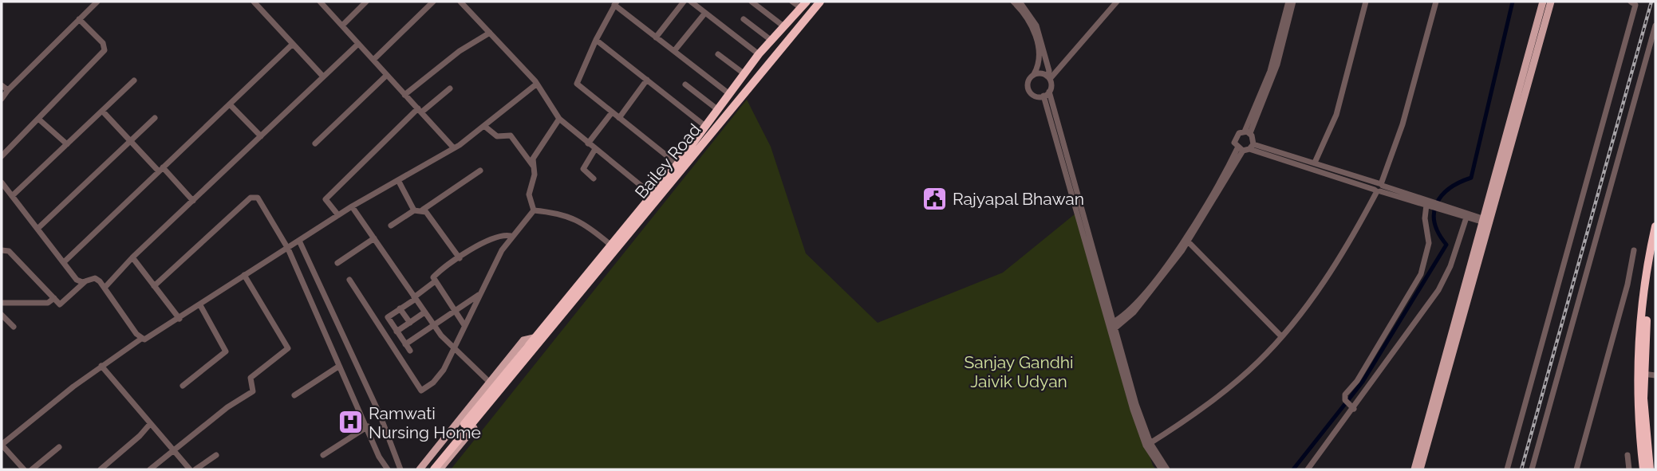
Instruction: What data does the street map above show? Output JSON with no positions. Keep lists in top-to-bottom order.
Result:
{
  "streets": {
    "highway": ["Bailey Road"]
  },
  "parks": ["Sanjay Gandhi Jaivik Udyan"],
  "places": {
    "public building": ["Rajyapal Bhawan"],
    "hospital": ["Ramwati Nursing Home"]
  }
}
